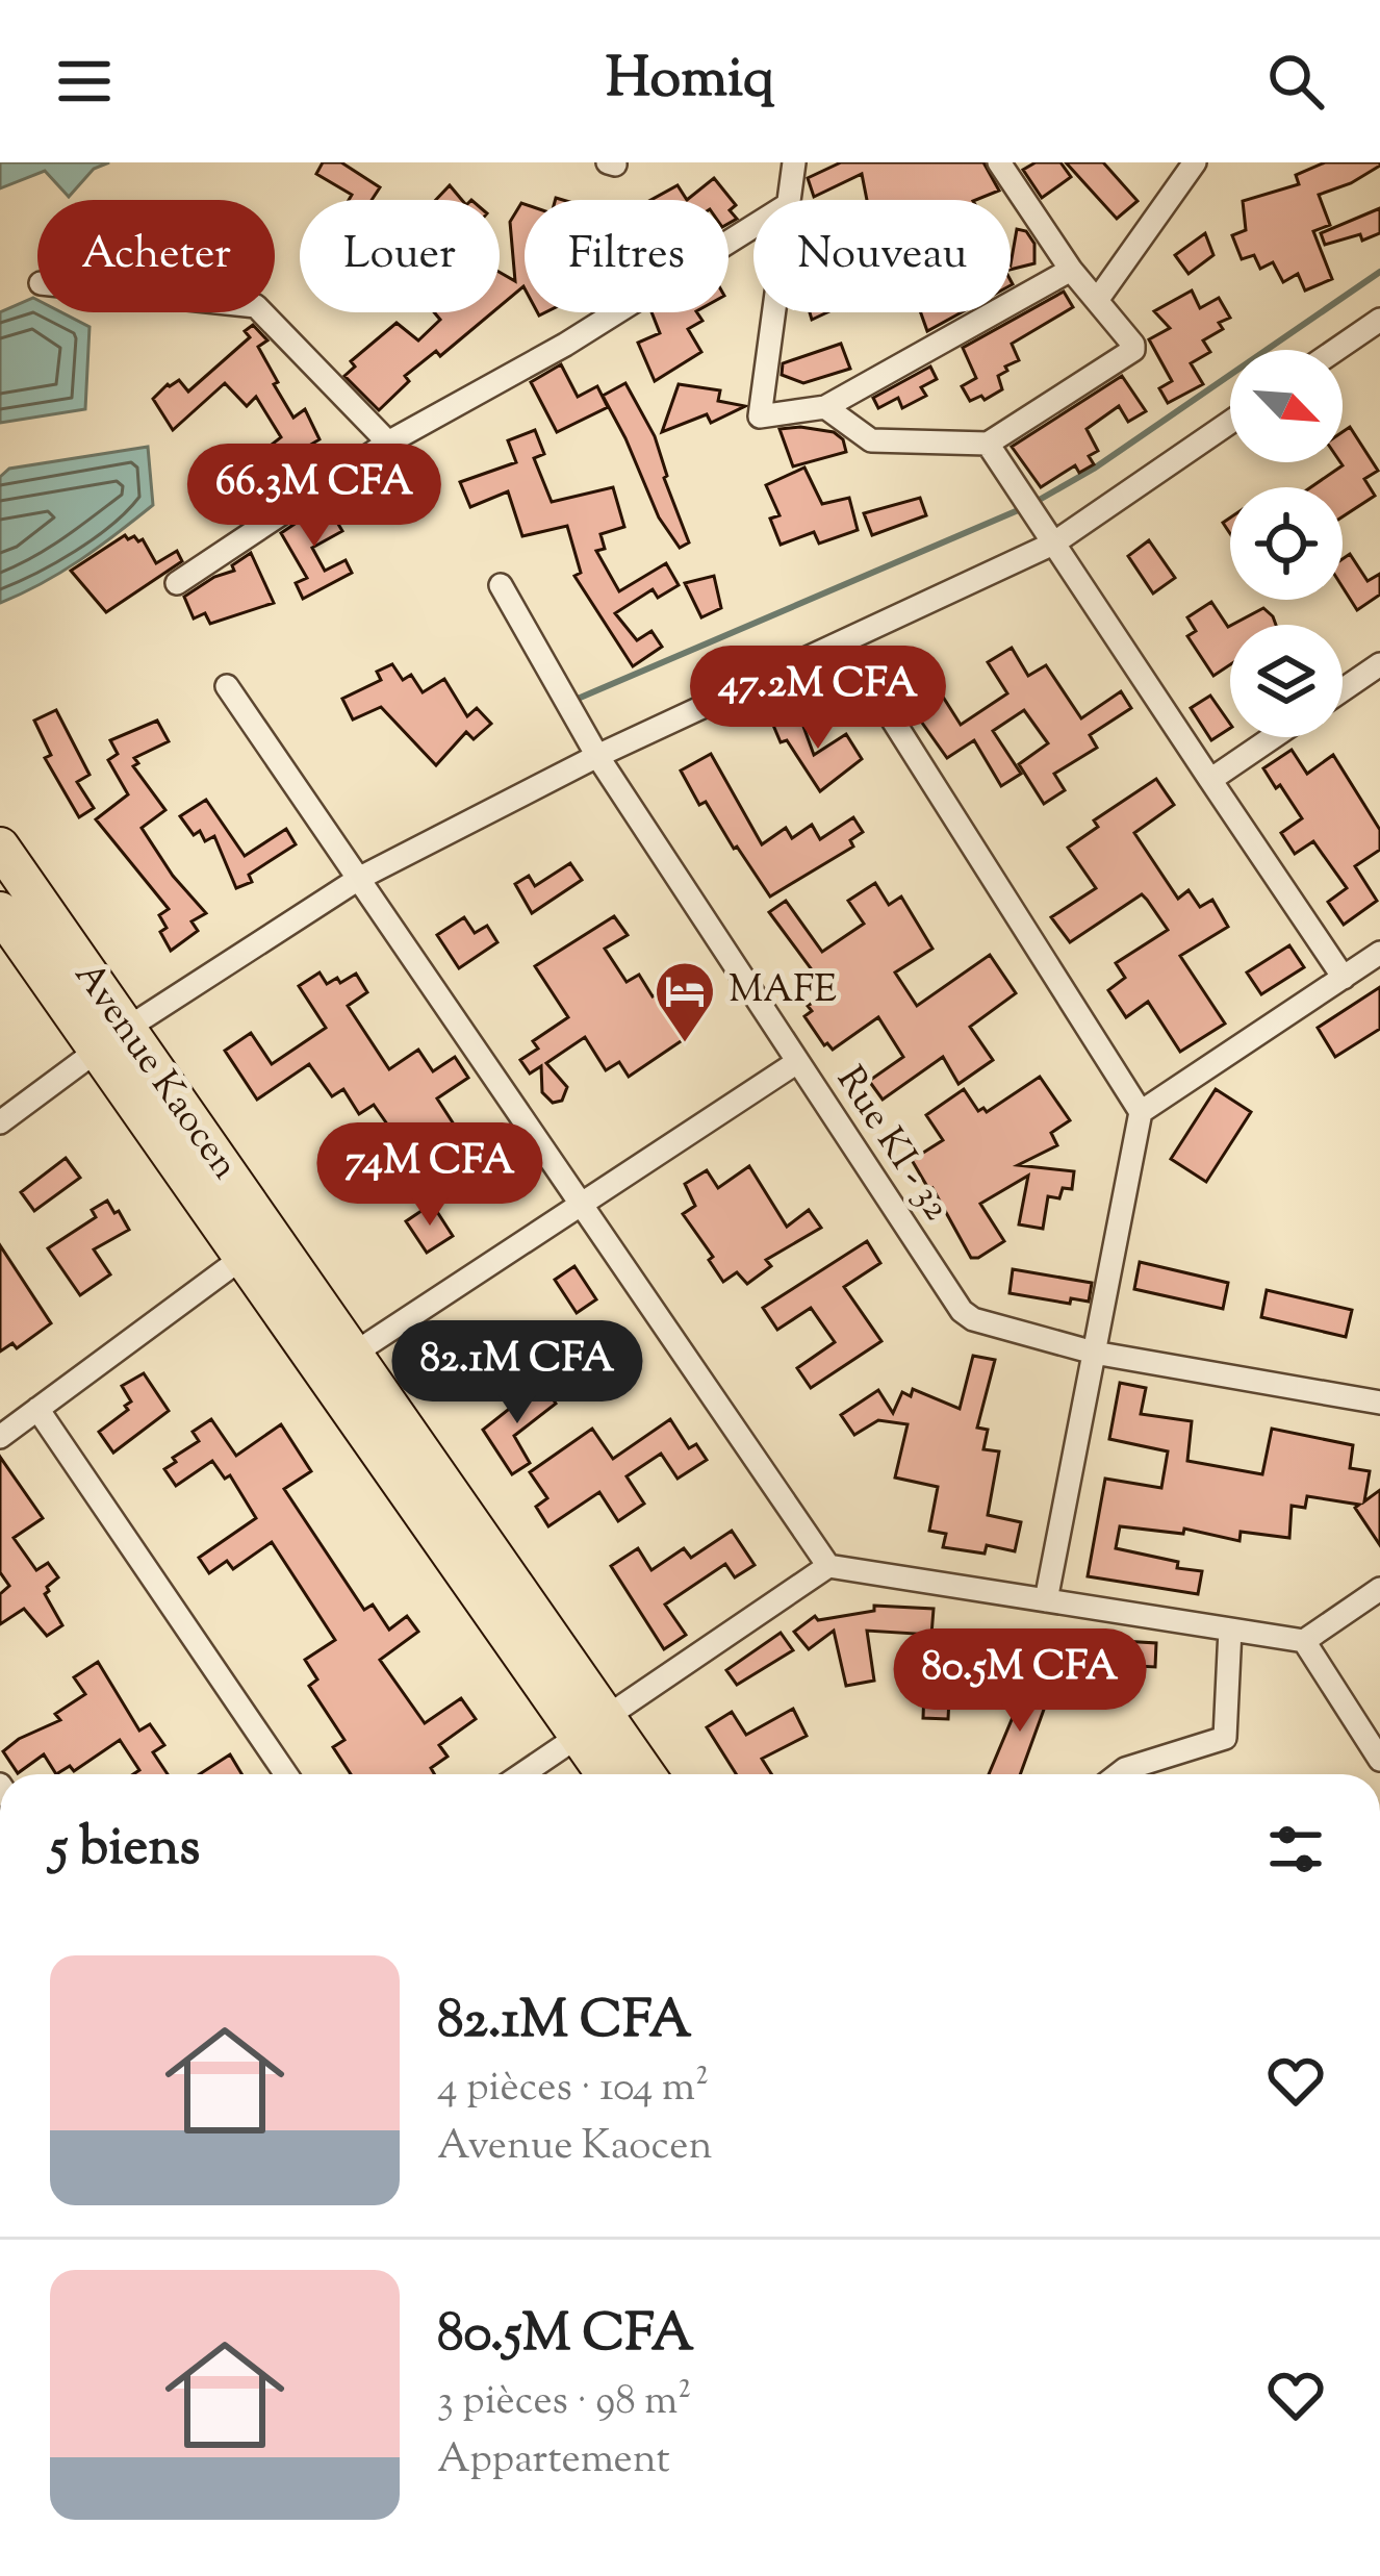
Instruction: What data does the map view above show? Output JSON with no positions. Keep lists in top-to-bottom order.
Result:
{
  "streets": {
    "highway": ["Avenue Kaocen"],
    "street": ["Rue KI - 32"]
  },
  "places": {
    "hotel": ["MAFE"]
  },
  "north": "bottom right",
  "page": {
    "header": "Homiq",
    "chip": [
      "Acheter",
      "Louer",
      "Filtres",
      "Nouveau"
    ],
    "price": [
      "66.3M CFA",
      "47.2M CFA",
      "74M CFA",
      "82.1M CFA",
      "80.5M CFA"
    ],
    "heading": "5 biens",
    "list": [
      {
        "name": "82.1M CFA",
        "note": "4 pièces · 104 m² · Avenue Kaocen"
      },
      {
        "name": "80.5M CFA",
        "note": "3 pièces · 98 m² · Appartement"
      }
    ]
  }
}
